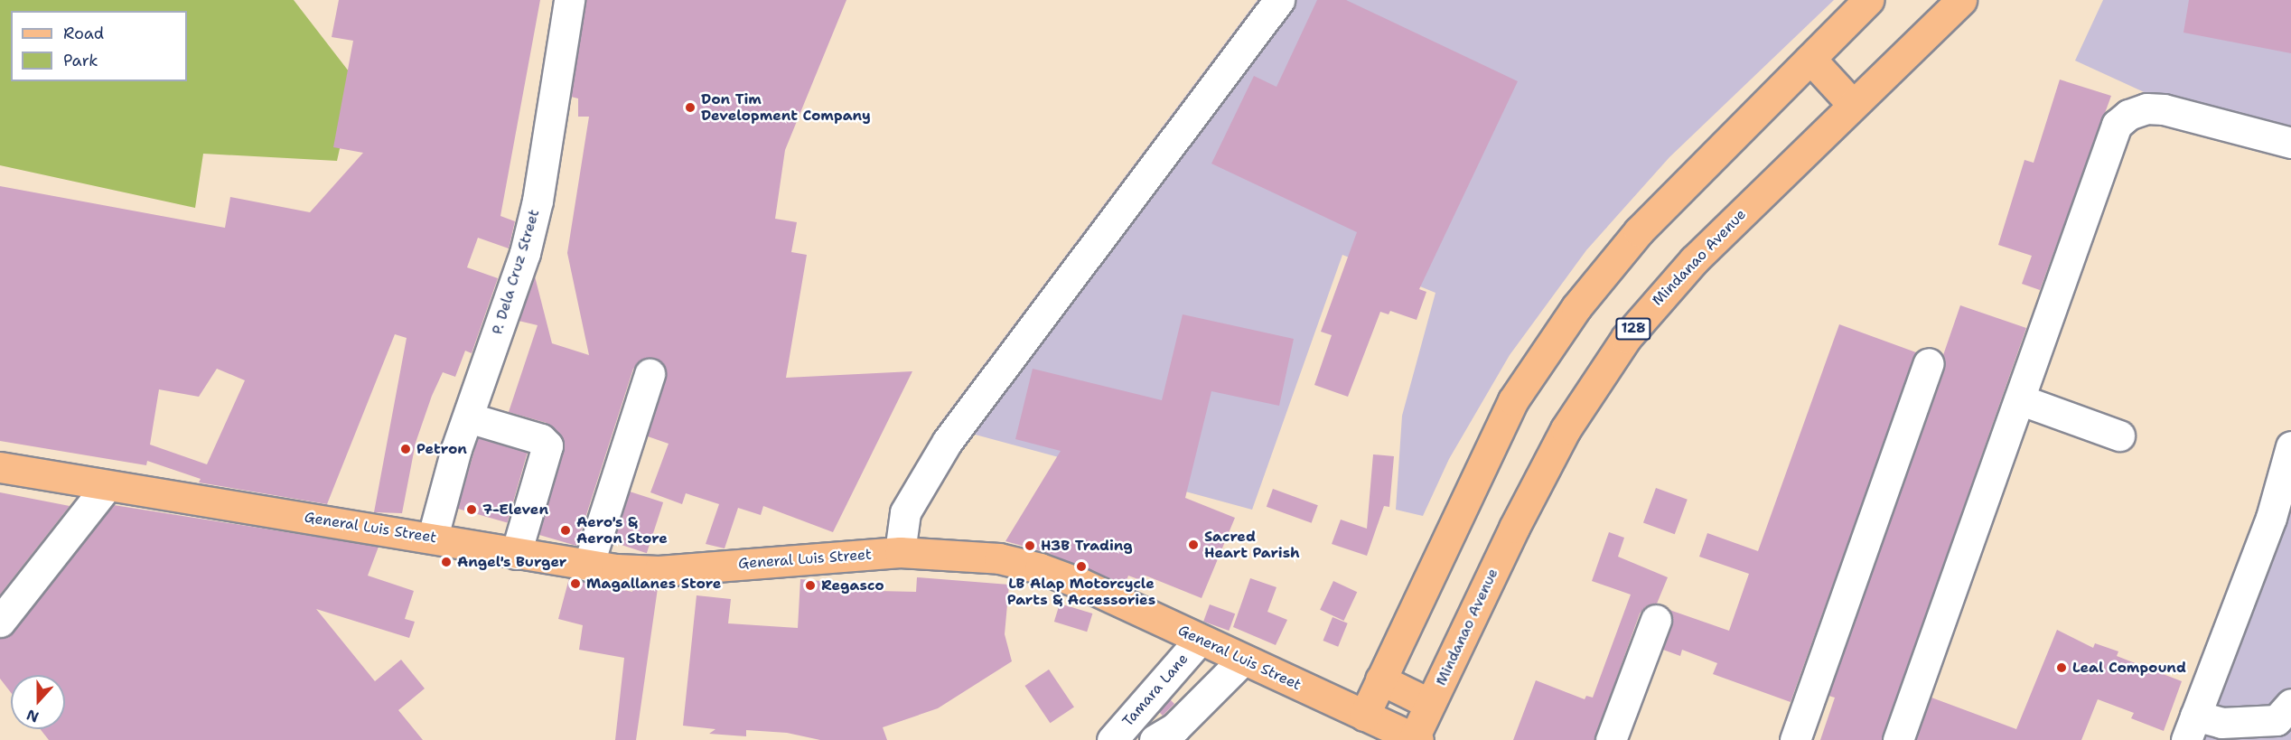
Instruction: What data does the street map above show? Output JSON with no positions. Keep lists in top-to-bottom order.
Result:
{
  "streets": {
    "main road": ["Mindanao Avenue", "128", "General Luis Street"],
    "street": ["P. Dela Cruz Street", "Tamara Lane"]
  },
  "crossings": [
    ["Mindanao Avenue", "General Luis Street"],
    ["P. Dela Cruz Street", "General Luis Street"],
    ["General Luis Street", "Tamara Lane"]
  ],
  "places": [
    "Don Tim Development Company",
    "Petron",
    "7-Eleven",
    "Aero's & Aeron Store",
    "Sacred Heart Parish",
    "H3B Trading",
    "Angel's Burger",
    "LB Alap Motorcycle Parts & Accessories",
    "Magallanes Store",
    "Regasco",
    "Leal Compound"
  ],
  "legend": ["Road", "Park"],
  "north": "bottom"
}
